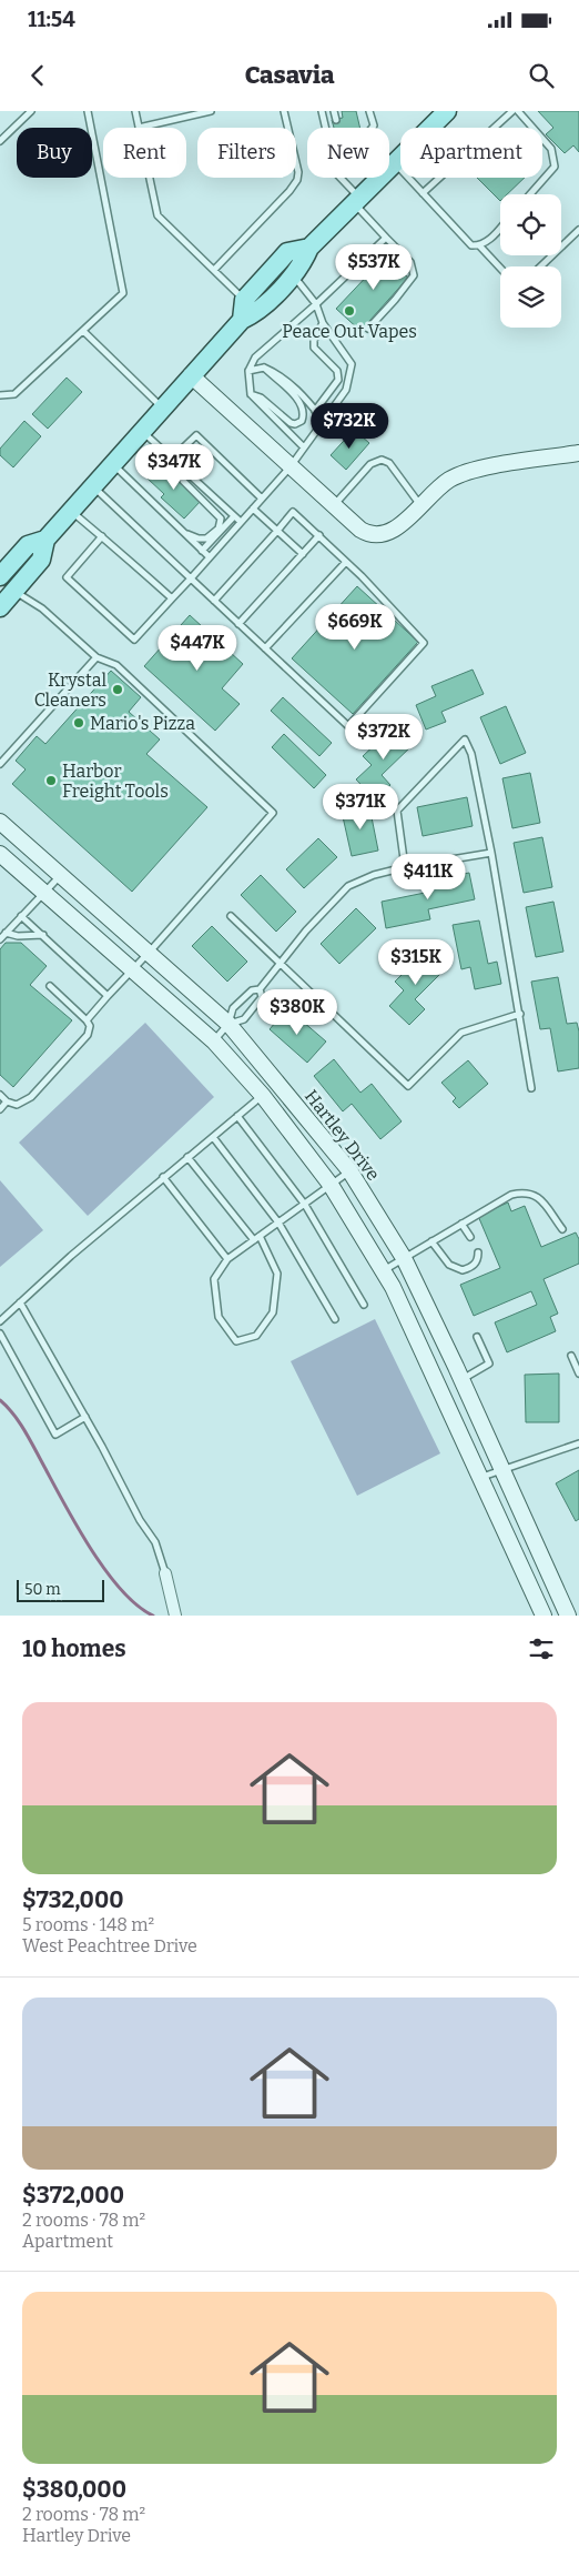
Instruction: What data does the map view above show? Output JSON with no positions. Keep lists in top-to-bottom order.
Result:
{
  "streets": {
    "street": ["Hartley Drive"]
  },
  "places": [
    "Peace Out Vapes",
    "Krystal Cleaners",
    "Mario's Pizza",
    "Harbor Freight Tools"
  ],
  "scale_bar": "50 m",
  "page": {
    "status": "11:54",
    "header": "Casavia",
    "chip": [
      "Buy",
      "Rent",
      "Filters",
      "New",
      "Apartment"
    ],
    "price": [
      "$537K",
      "$732K",
      "$347K",
      "$669K",
      "$447K",
      "$372K",
      "$371K",
      "$411K",
      "$315K",
      "$380K"
    ],
    "scale": "50 m",
    "heading": "10 homes",
    "list": [
      {
        "name": "$732,000",
        "note": "5 rooms · 148 m² · West Peachtree Drive"
      },
      {
        "name": "$372,000",
        "note": "2 rooms · 78 m² · Apartment"
      },
      {
        "name": "$380,000",
        "note": "2 rooms · 78 m² · Hartley Drive"
      }
    ]
  }
}
